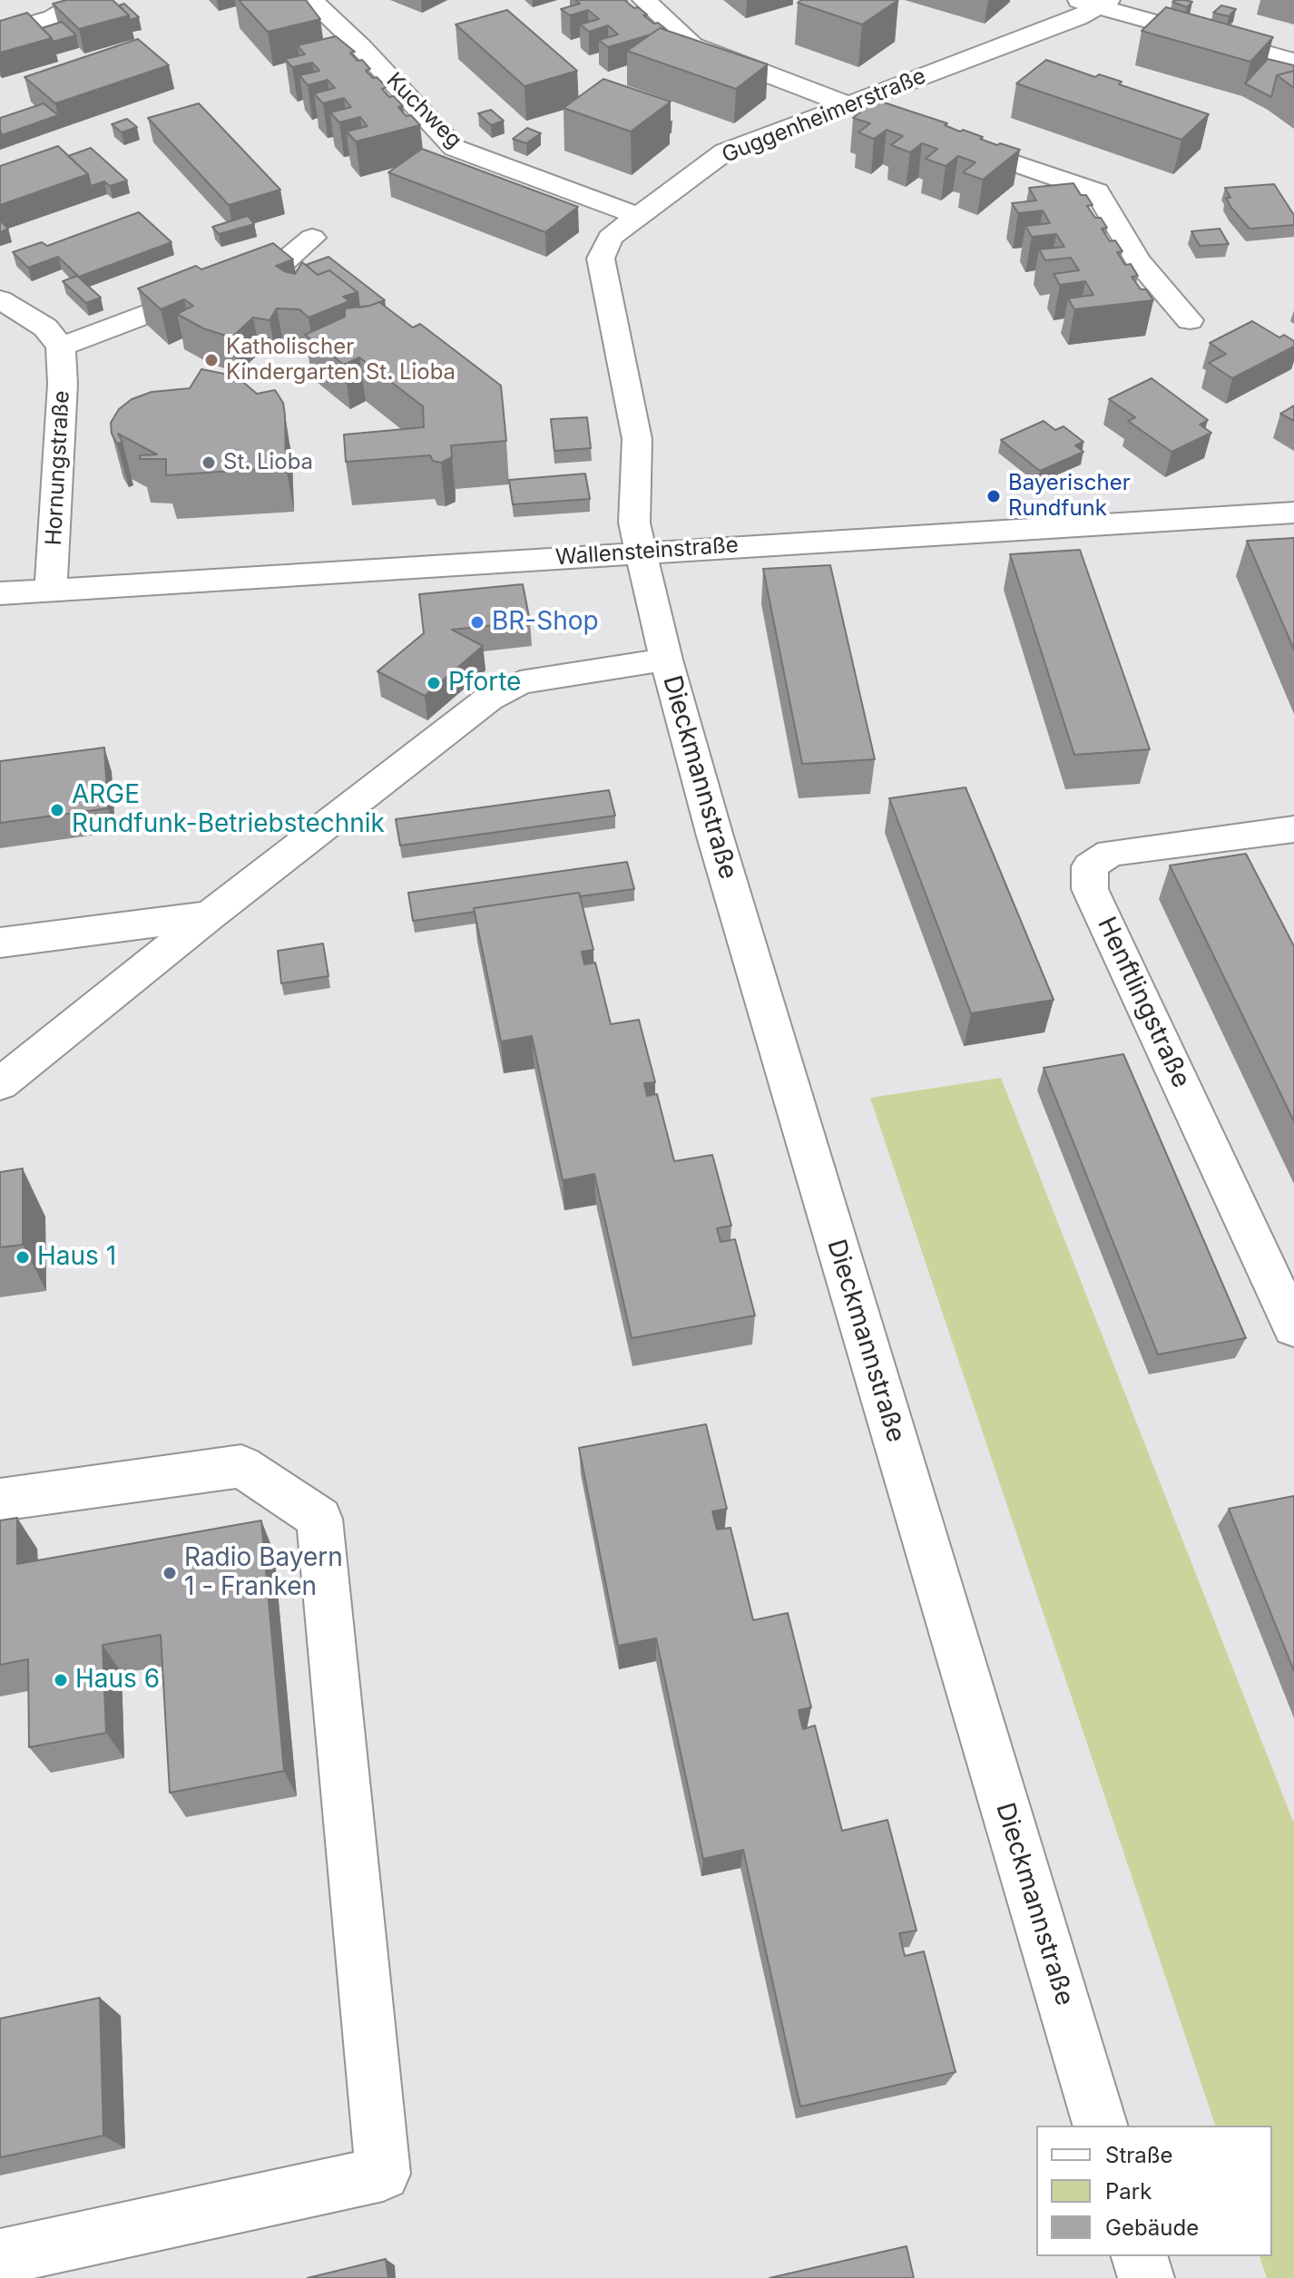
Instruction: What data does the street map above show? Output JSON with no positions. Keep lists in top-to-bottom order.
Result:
{
  "streets": {
    "street": [
      "Kuchweg",
      "Guggenheimerstraße",
      "Hornungstraße",
      "Wallensteinstraße",
      "Dieckmannstraße",
      "Henftlingstraße"
    ]
  },
  "crossings": [
    ["Kuchweg", "Guggenheimerstraße"],
    ["Guggenheimerstraße", "Wallensteinstraße"],
    ["Guggenheimerstraße", "Dieckmannstraße"],
    ["Hornungstraße", "Wallensteinstraße"],
    ["Wallensteinstraße", "Dieckmannstraße"]
  ],
  "places": [
    "Katholischer Kindergarten St. Lioba",
    "St. Lioba",
    "Bayerischer Rundfunk",
    "BR-Shop",
    "Pforte",
    "ARGE Rundfunk-Betriebstechnik",
    "Haus 1",
    "Radio Bayern 1 - Franken",
    "Haus 6"
  ],
  "legend": ["Straße", "Park", "Gebäude"]
}
